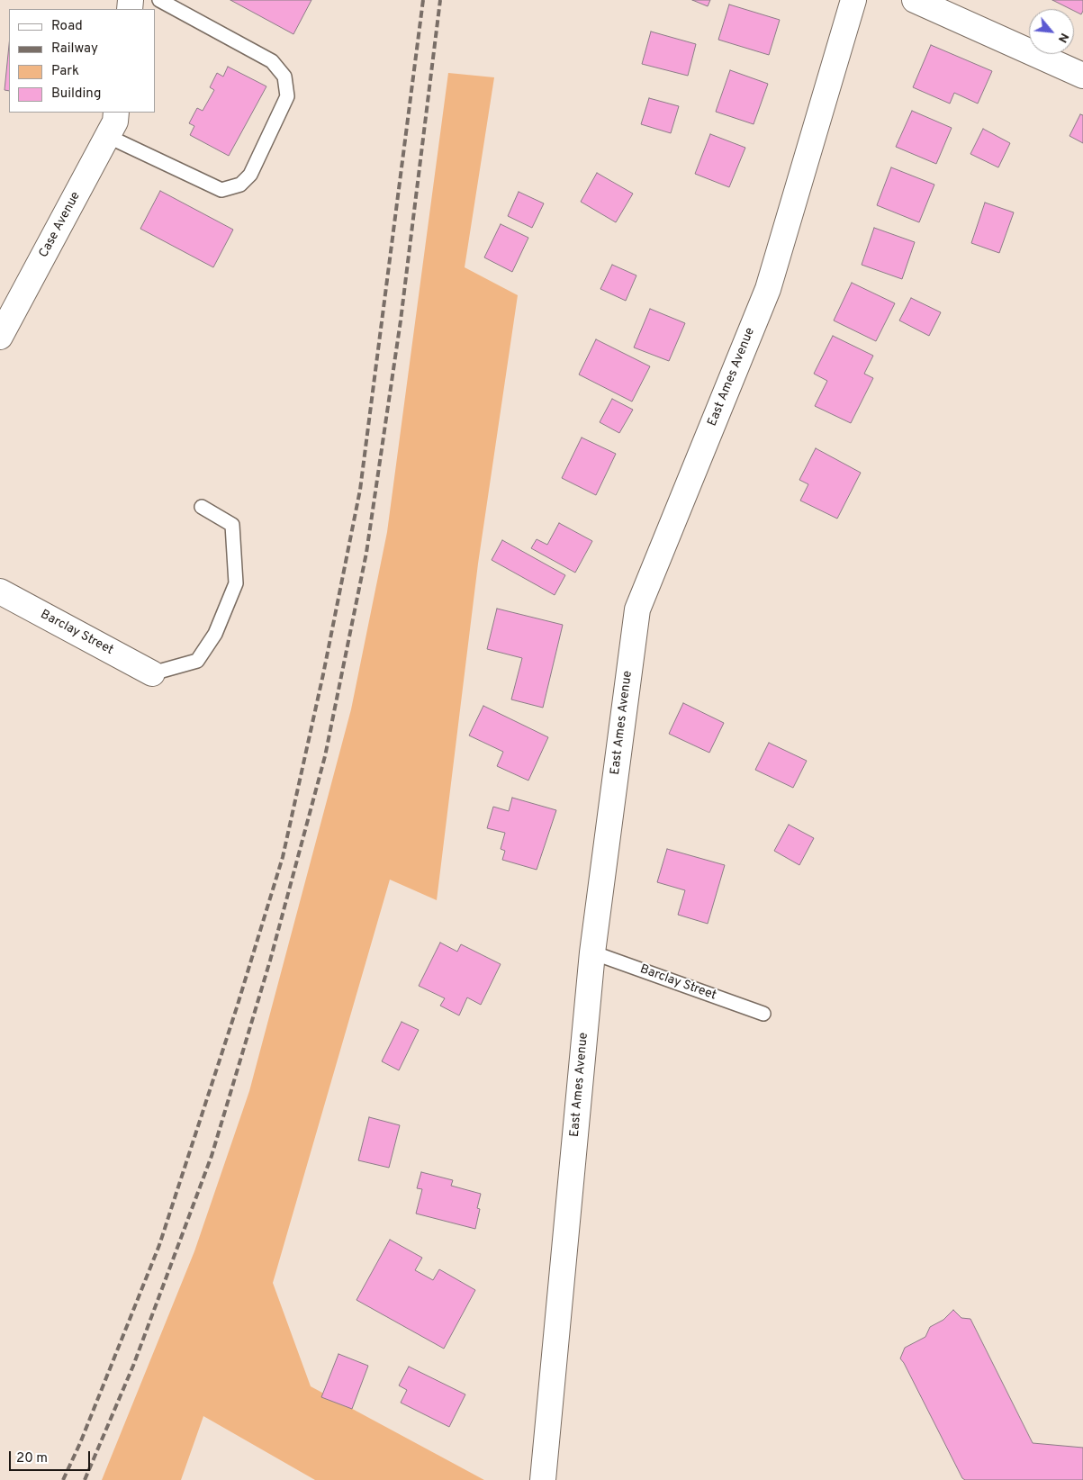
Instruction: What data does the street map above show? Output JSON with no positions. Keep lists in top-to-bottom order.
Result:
{
  "streets": {
    "street": ["Case Avenue", "East Ames Avenue", "Barclay Street"]
  },
  "crossings": [
    ["East Ames Avenue", "Barclay Street"]
  ],
  "legend": [
    "Road",
    "Railway",
    "Park",
    "Building"
  ],
  "scale_bar": "20 m",
  "north": "bottom right"
}
